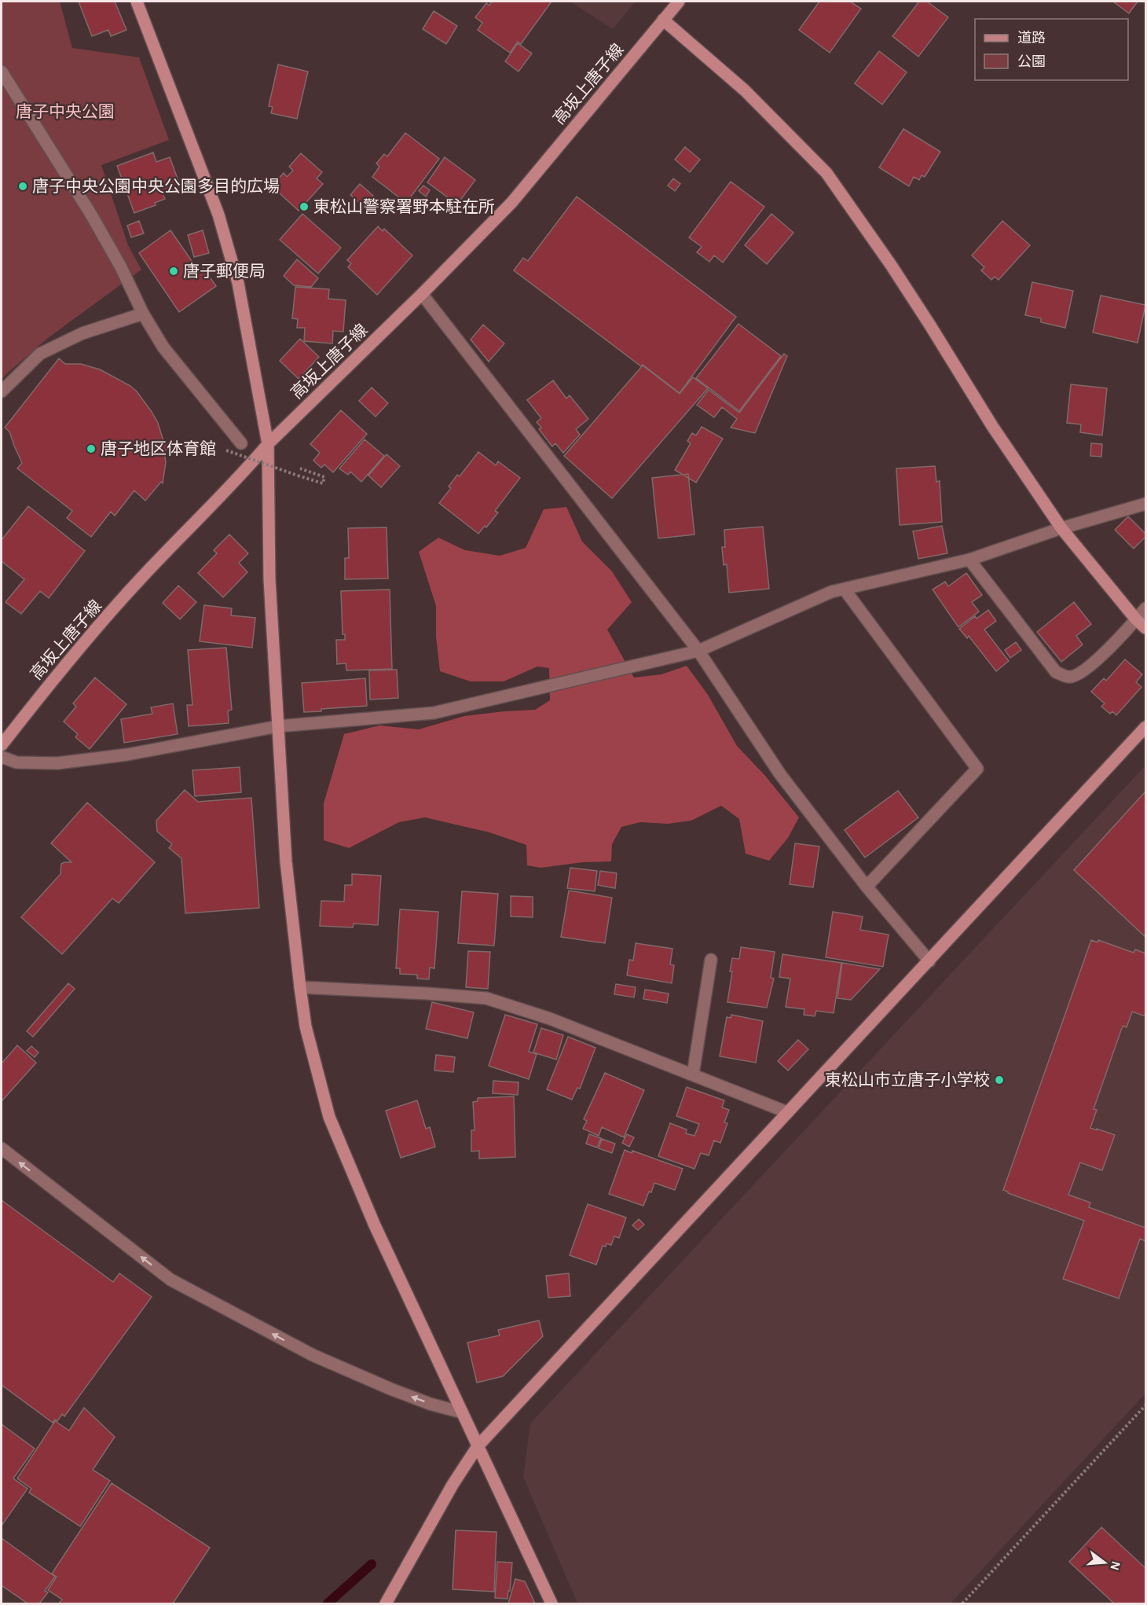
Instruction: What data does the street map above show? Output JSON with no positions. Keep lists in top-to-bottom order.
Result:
{
  "streets": {
    "street": ["高坂上唐子線"]
  },
  "parks": ["唐子中央公園"],
  "places": [
    "唐子中央公園中央公園多目的広場",
    "東松山警察署野本駐在所",
    "唐子郵便局",
    "唐子地区体育館",
    "東松山市立唐子小学校"
  ],
  "legend": ["道路", "公園"],
  "north": "right"
}
